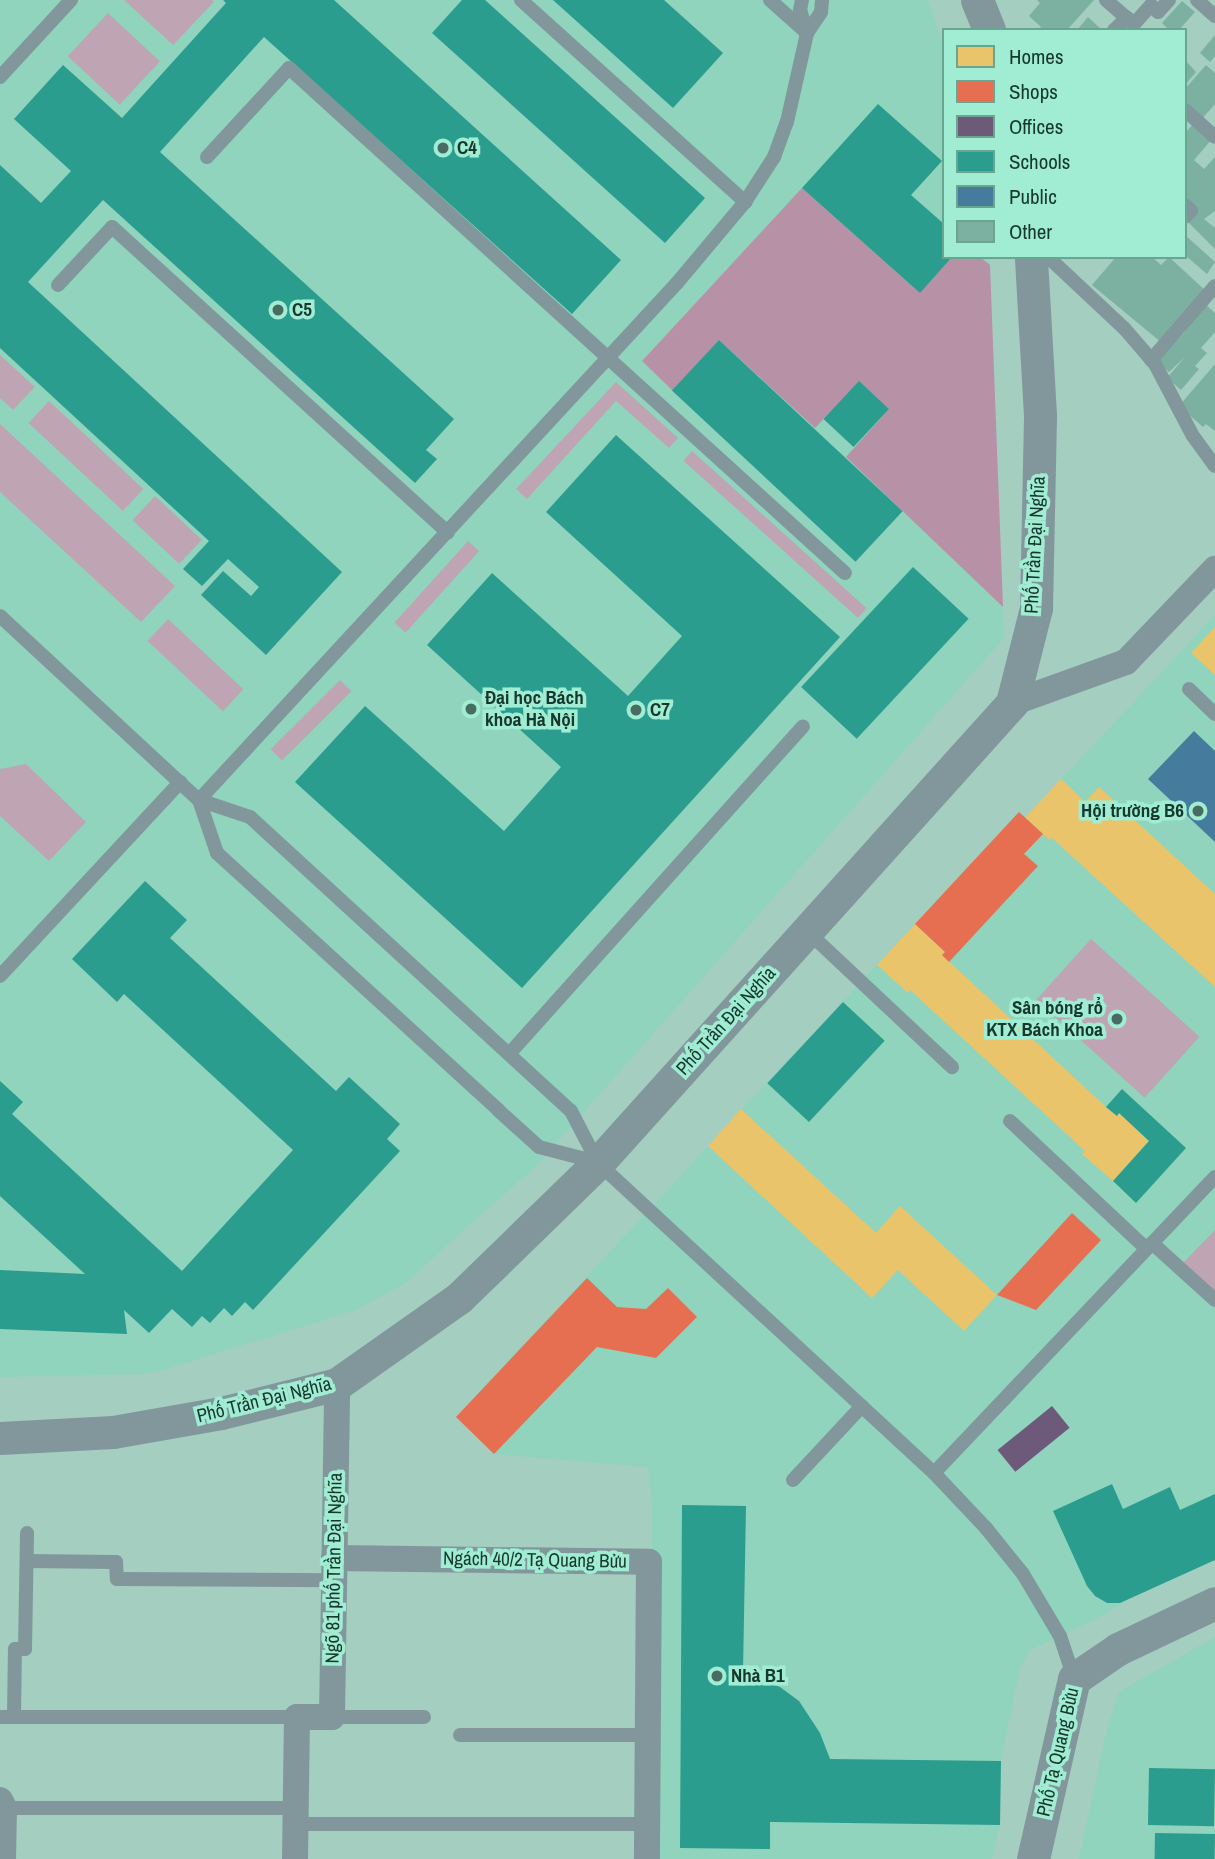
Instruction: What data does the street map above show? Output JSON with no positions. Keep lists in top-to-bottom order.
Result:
{
  "streets": {
    "street": [
      "Phố Trần Đại Nghĩa",
      "Ngách 40/2 Tạ Quang Bửu",
      "Ngõ 81 phố Trần Đại Nghĩa",
      "Phố Tạ Quang Bửu"
    ]
  },
  "crossings": [
    ["Phố Trần Đại Nghĩa", "Ngõ 81 phố Trần Đại Nghĩa"],
    ["Ngách 40/2 Tạ Quang Bửu", "Ngõ 81 phố Trần Đại Nghĩa"]
  ],
  "places": [
    "C4",
    "C5",
    "Đại học Bách khoa Hà Nội",
    "C7",
    "Hội trường B6",
    "Sân bóng rổ KTX Bách Khoa",
    "Nhà B1"
  ],
  "legend": [
    "Homes",
    "Shops",
    "Offices",
    "Schools",
    "Public",
    "Other"
  ]
}
